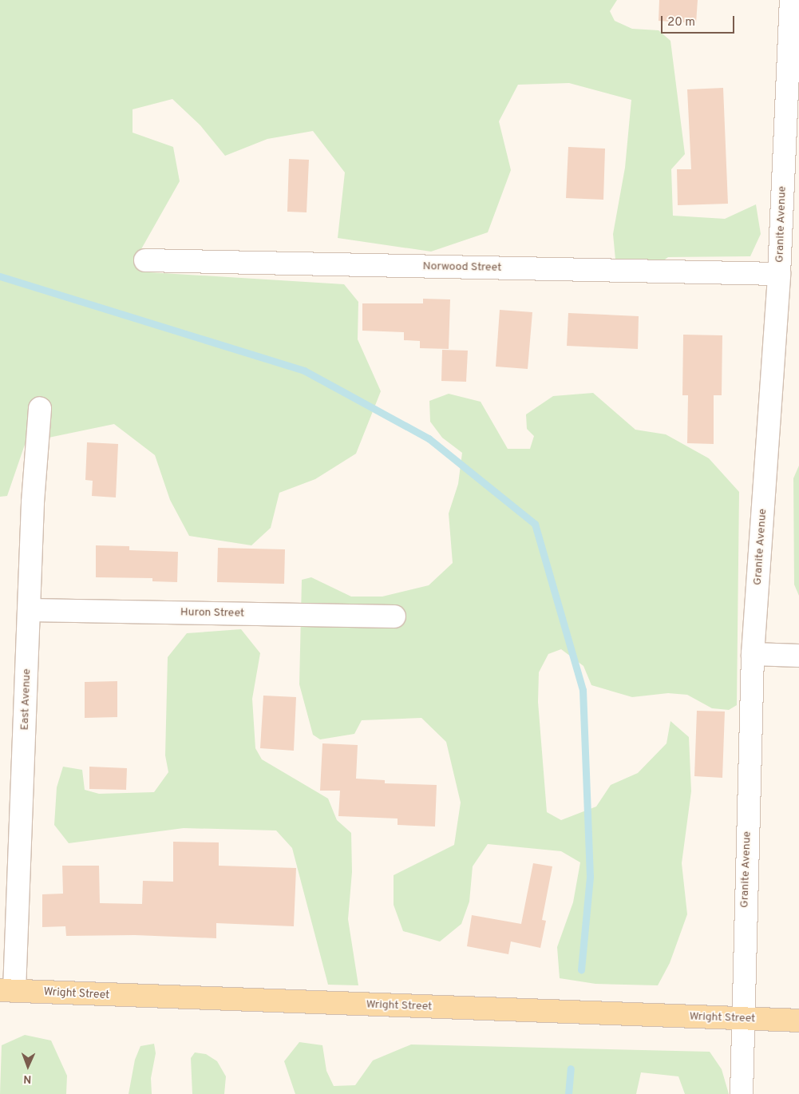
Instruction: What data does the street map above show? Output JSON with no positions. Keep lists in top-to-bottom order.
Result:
{
  "streets": {
    "main road": ["Wright Street"],
    "street": [
      "Granite Avenue",
      "Norwood Street",
      "Huron Street",
      "East Avenue"
    ]
  },
  "crossings": [
    ["Granite Avenue", "Norwood Street"],
    ["Granite Avenue", "Wright Street"],
    ["Huron Street", "East Avenue"],
    ["East Avenue", "Wright Street"]
  ],
  "scale_bar": "20 m",
  "north": "bottom"
}
